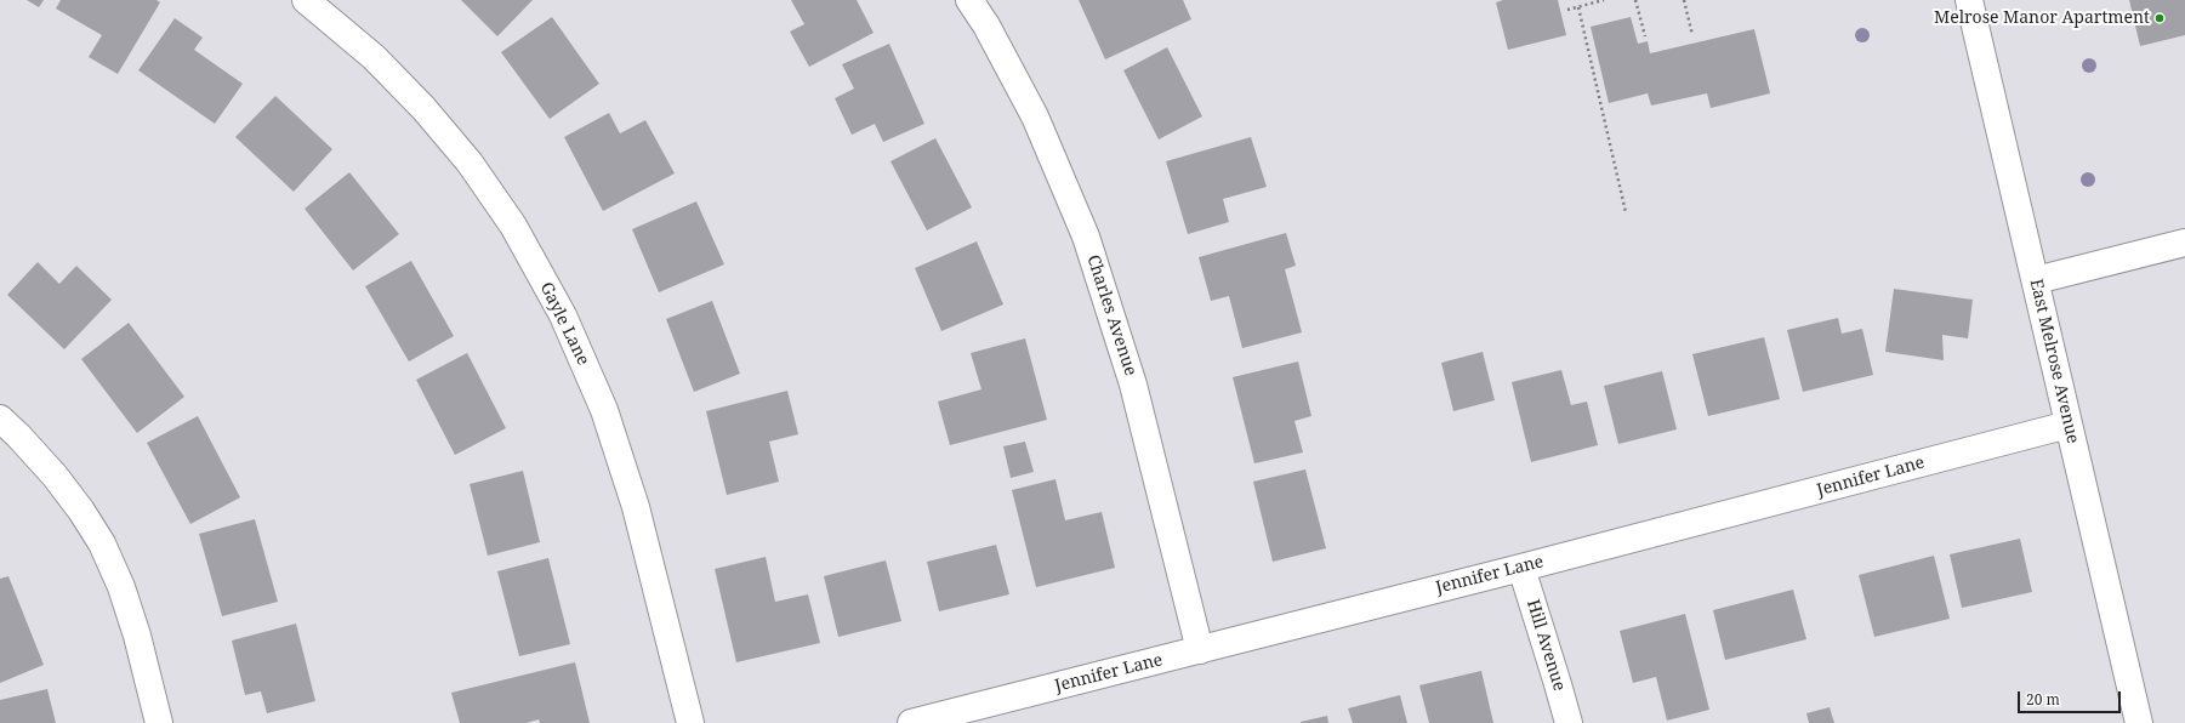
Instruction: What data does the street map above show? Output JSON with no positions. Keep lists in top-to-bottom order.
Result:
{
  "streets": {
    "street": [
      "Charles Avenue",
      "Gayle Lane",
      "East Melrose Avenue",
      "Jennifer Lane",
      "Hill Avenue"
    ]
  },
  "crossings": [
    ["Charles Avenue", "Jennifer Lane"],
    ["East Melrose Avenue", "Jennifer Lane"],
    ["Jennifer Lane", "Hill Avenue"]
  ],
  "places": ["Melrose Manor Apartment"],
  "scale_bar": "20 m"
}
